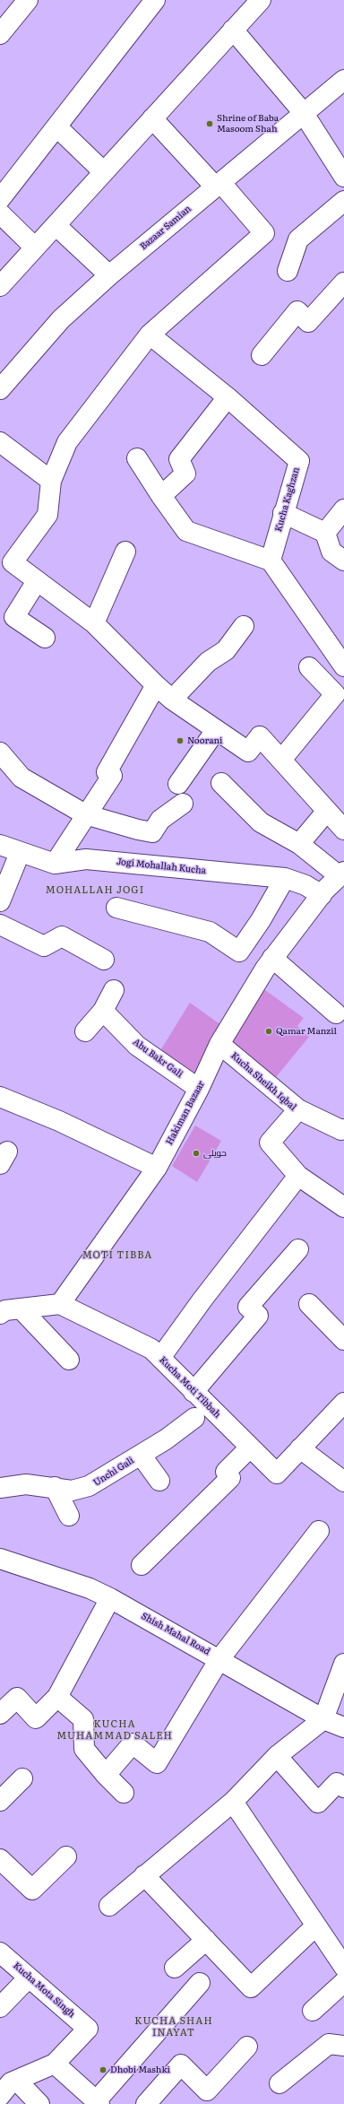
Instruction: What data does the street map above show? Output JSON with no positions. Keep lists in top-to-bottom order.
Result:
{
  "streets": {
    "street": [
      "Bazaar Samian",
      "Kucha Kaghzan",
      "Jogi Mohallah Kucha",
      "Abu Bakr Gali",
      "Kucha Sheikh Iqbal",
      "Hakiman Bazaar",
      "Kucha Moti Tibbah",
      "Unchi Gali",
      "Shish Mahal Road",
      "Kucha Mota Singh"
    ]
  },
  "crossings": [
    ["Jogi Mohallah Kucha", "Hakiman Bazaar"],
    ["Abu Bakr Gali", "Hakiman Bazaar"],
    ["Kucha Sheikh Iqbal", "Hakiman Bazaar"],
    ["Hakiman Bazaar", "Kucha Moti Tibbah"]
  ],
  "districts": [
    "MOHALLAH JOGI",
    "MOTI TIBBA",
    "KUCHA MUHAMMAD SALEH",
    "KUCHA SHAH INAYAT"
  ],
  "places": [
    "Shrine of Baba Masoom Shah",
    "Noorani",
    "Qamar Manzil",
    "حویلی",
    "Dhobi Mashki"
  ]
}
